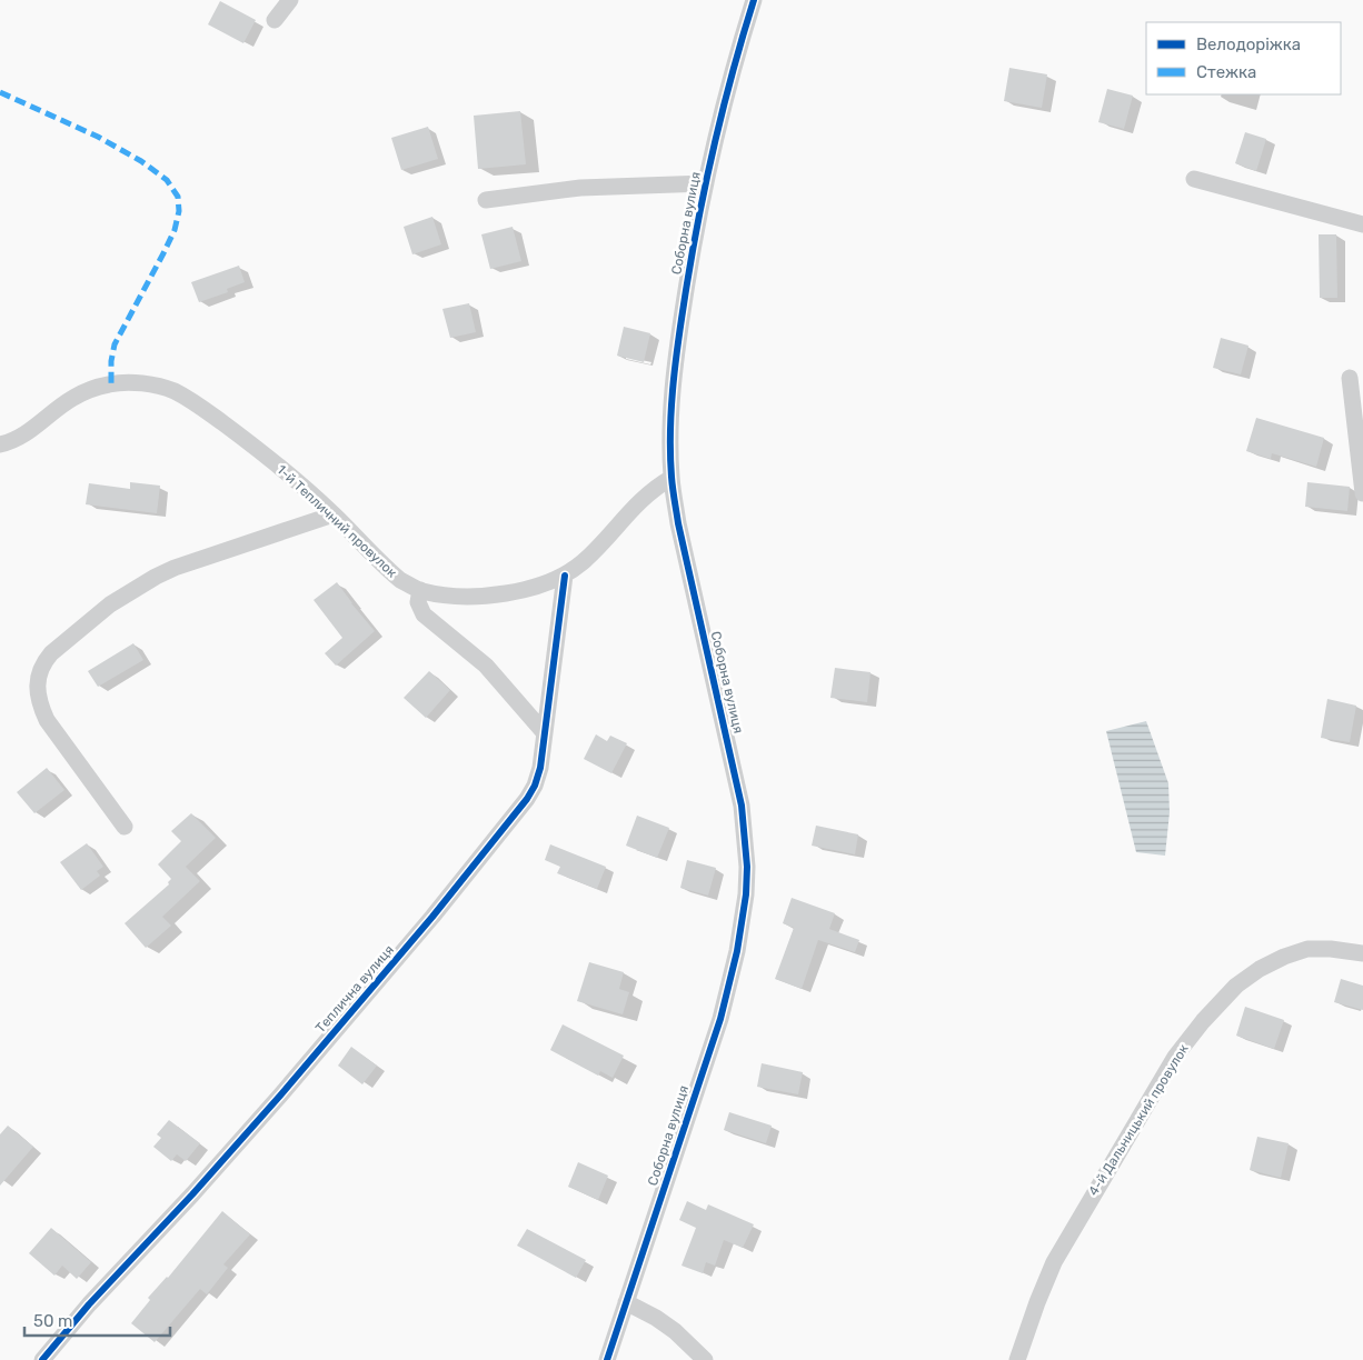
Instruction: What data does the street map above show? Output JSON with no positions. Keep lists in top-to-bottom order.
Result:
{
  "streets": {
    "street": [
      "Соборна вулиця",
      "1-й Тепличний провулок",
      "Теплична вулиця",
      "4-й Дальницький провулок"
    ]
  },
  "crossings": [
    ["Соборна вулиця", "1-й Тепличний провулок"],
    ["1-й Тепличний провулок", "Теплична вулиця"]
  ],
  "legend": ["Велодоріжка", "Стежка"],
  "scale_bar": "50 m"
}
